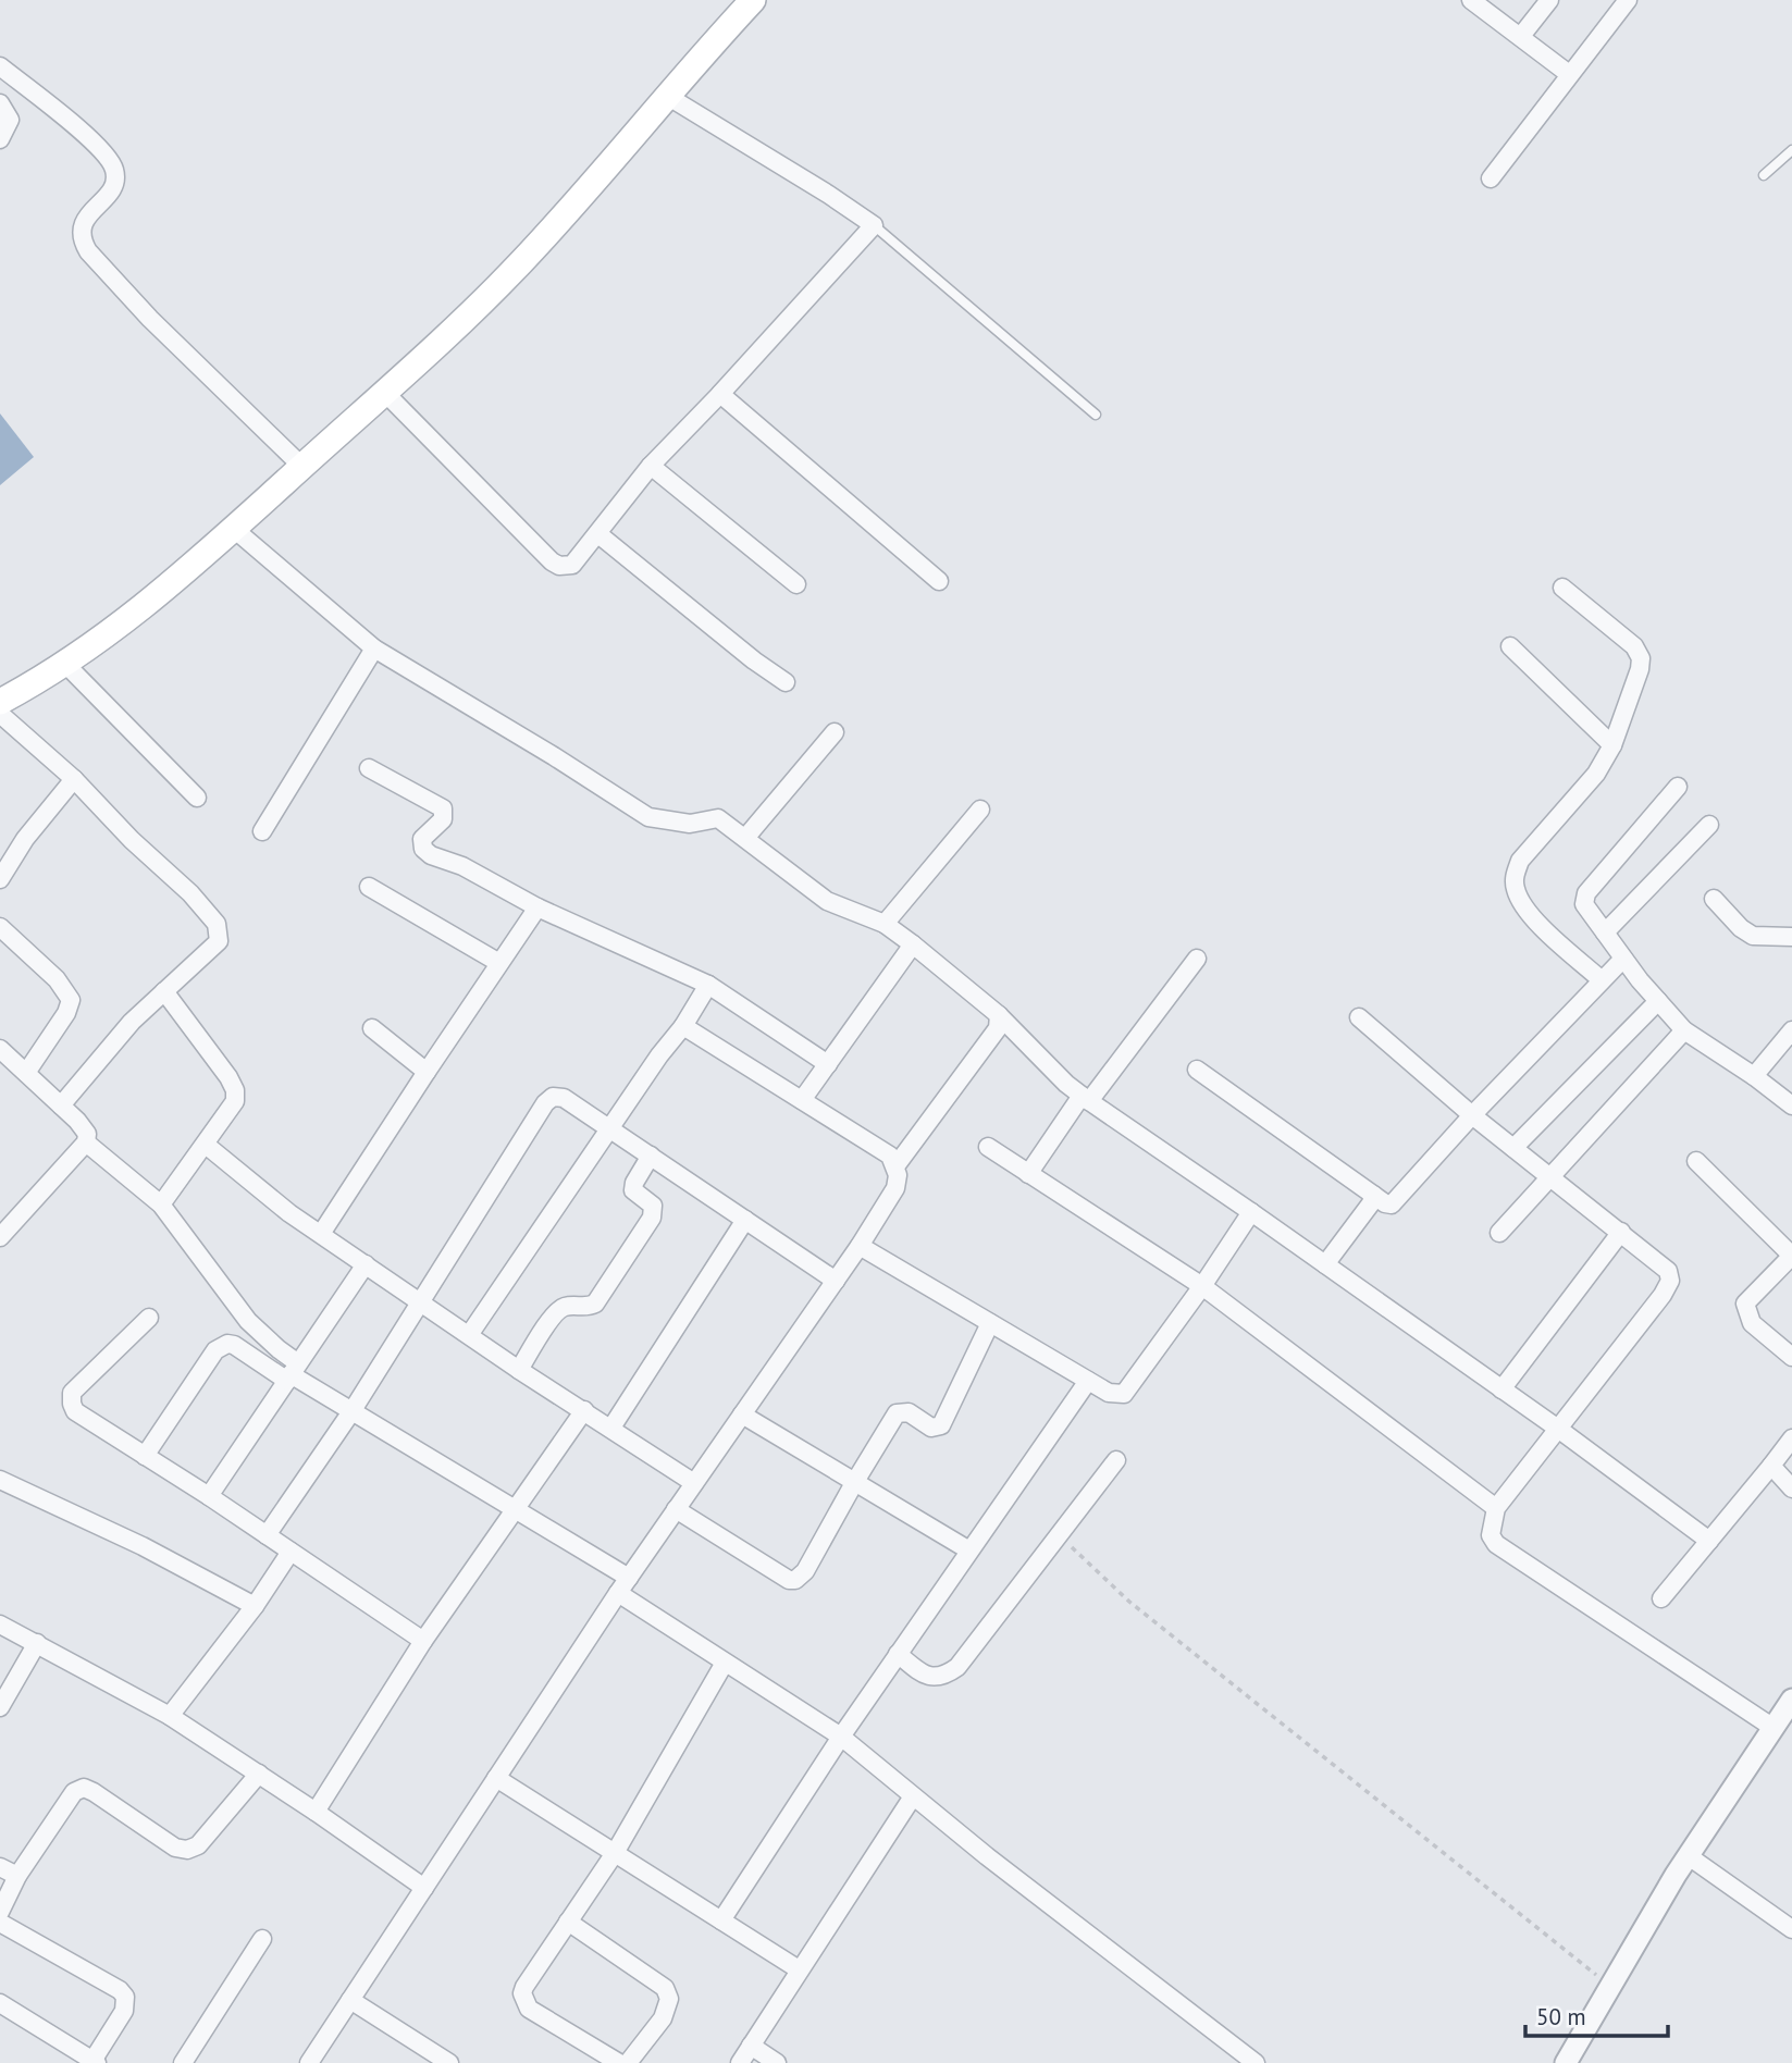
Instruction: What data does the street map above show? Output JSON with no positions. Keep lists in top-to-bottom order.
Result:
{
  "scale_bar": "50 m"
}
